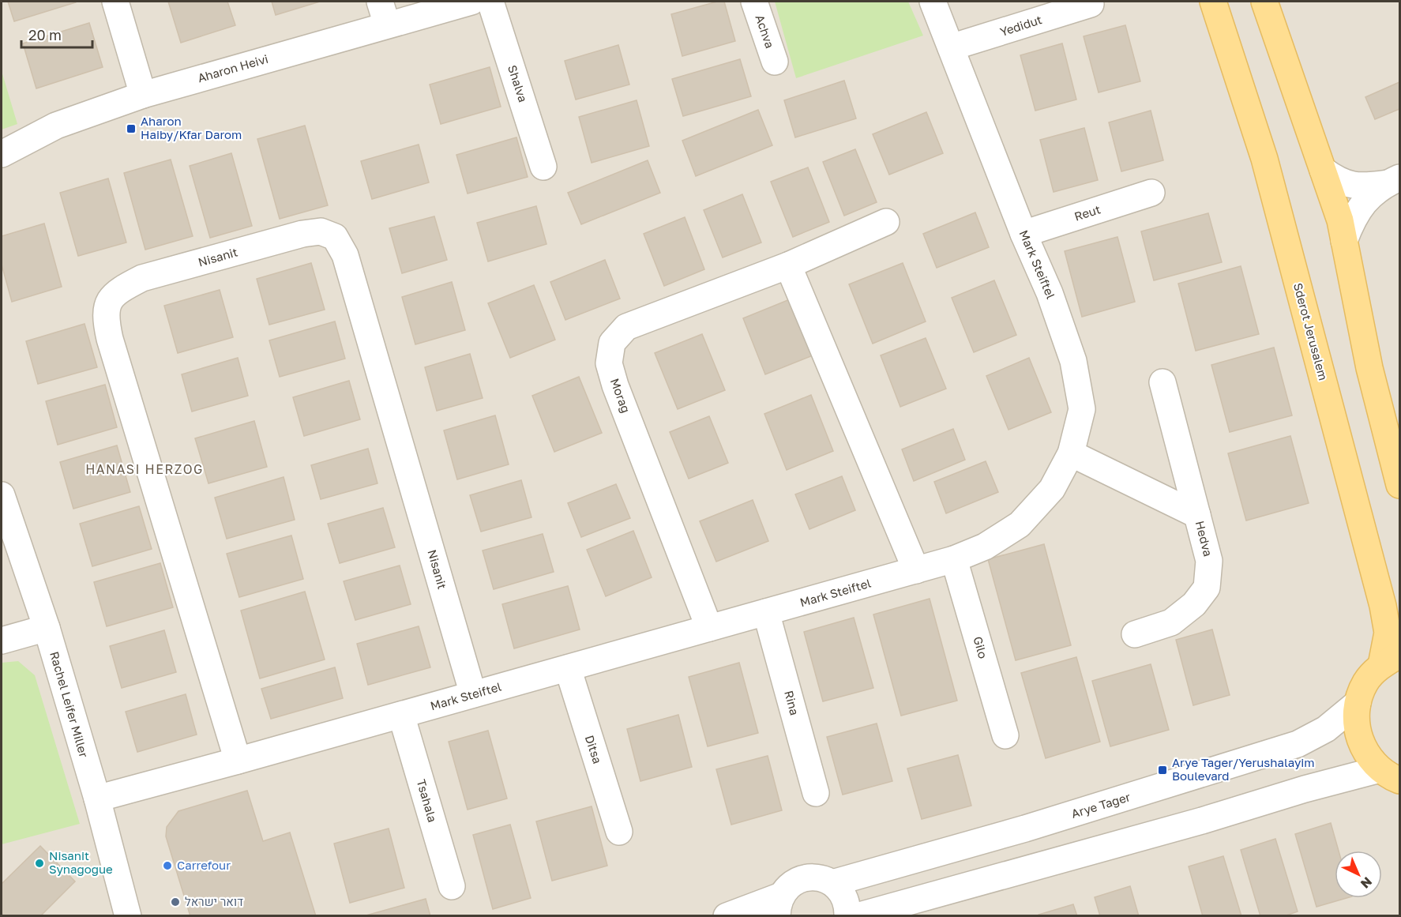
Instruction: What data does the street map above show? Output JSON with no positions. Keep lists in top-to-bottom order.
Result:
{
  "streets": {
    "main road": ["Sderot Jerusalem"],
    "street": [
      "Yedidut",
      "Achva",
      "Aharon Heivi",
      "Shalva",
      "Reut",
      "Nisanit",
      "Mark Steiftel",
      "Morag",
      "Hedva",
      "Gilo",
      "Rina",
      "Rachel Leifer Miller",
      "Ditsa",
      "Tsahala",
      "Arye Tager"
    ]
  },
  "crossings": [
    ["Yedidut", "Mark Steiftel"],
    ["Reut", "Mark Steiftel"],
    ["Nisanit", "Mark Steiftel"],
    ["Mark Steiftel", "Morag"],
    ["Mark Steiftel", "Hedva"],
    ["Mark Steiftel", "Gilo"],
    ["Mark Steiftel", "Rina"],
    ["Mark Steiftel", "Rachel Leifer Miller"],
    ["Mark Steiftel", "Ditsa"],
    ["Mark Steiftel", "Tsahala"]
  ],
  "districts": ["HANASI HERZOG"],
  "places": {
    "transit": ["Aharon Haiby/Kfar Darom", "Arye Tager/Yerushalayim Boulevard"],
    "other": ["Nisanit Synagogue", "Carrefour", "דואר ישראל"]
  },
  "scale_bar": "20 m",
  "north": "bottom right"
}
